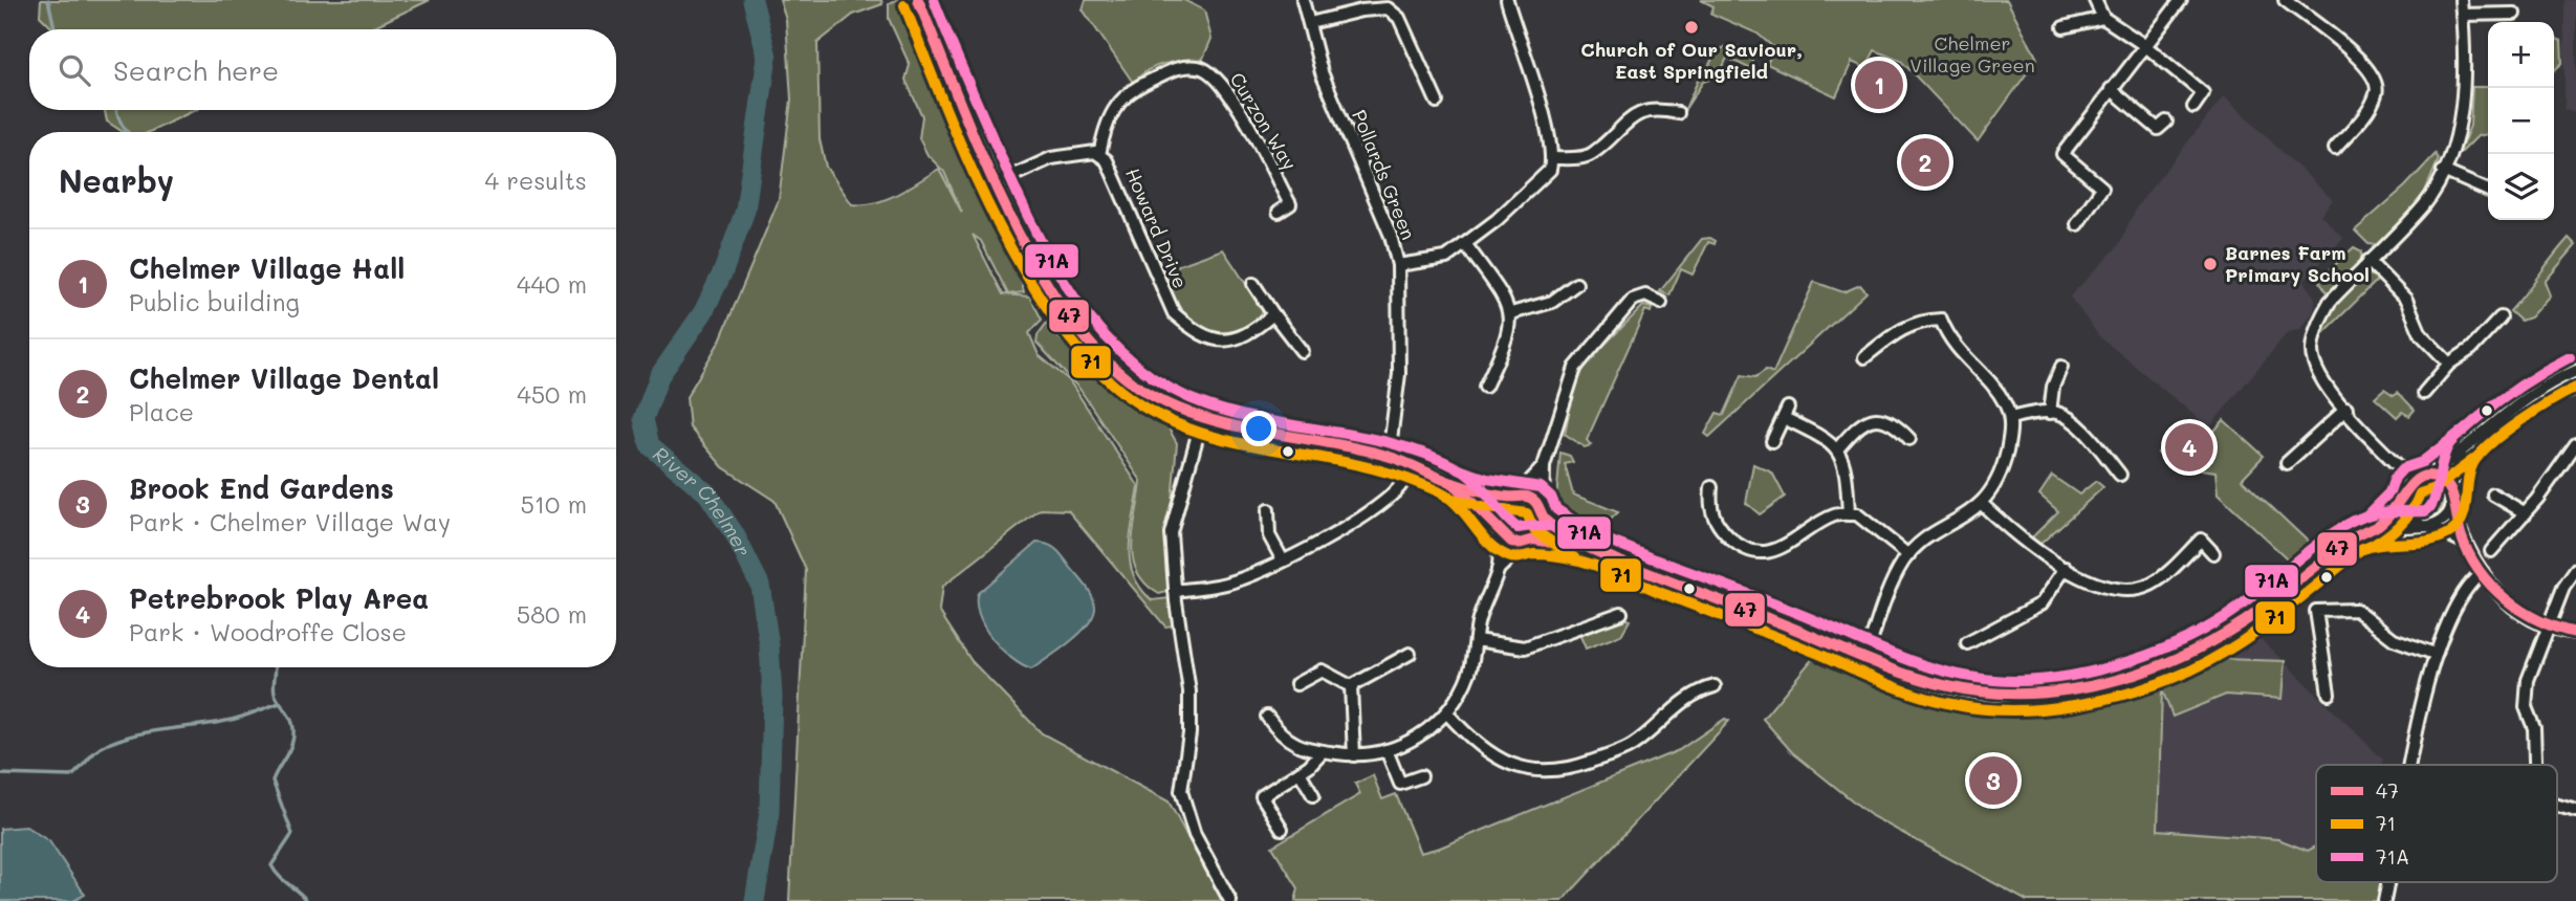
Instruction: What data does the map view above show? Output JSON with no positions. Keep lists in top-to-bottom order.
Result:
{
  "streets": {
    "street": ["Curzon Way", "Pollards Green", "Howard Drive"]
  },
  "crossings": [
    ["Curzon Way", "Howard Drive"]
  ],
  "water": ["River Chelmer"],
  "parks": ["Chelmer Village Green"],
  "places": ["Church of Our Saviour, East Springfield", "Barnes Farm Primary School"],
  "lines": ["transit line 47", "transit line 71A", "transit line 71"],
  "legend": ["47", "71", "71A"],
  "page": {
    "map_buttons": ["+", "−"],
    "search": "Search here",
    "pins": [
      "1",
      "2",
      "4",
      "3"
    ],
    "heading": ["Nearby", "4 results"],
    "list": [
      {
        "mark": "1",
        "name": "Chelmer Village Hall",
        "note": "Public building",
        "value": "440 m"
      },
      {
        "mark": "2",
        "name": "Chelmer Village Dental",
        "note": "Place",
        "value": "450 m"
      },
      {
        "mark": "3",
        "name": "Brook End Gardens",
        "note": "Park · Chelmer Village Way",
        "value": "510 m"
      },
      {
        "mark": "4",
        "name": "Petrebrook Play Area",
        "note": "Park · Woodroffe Close",
        "value": "580 m"
      }
    ]
  }
}
